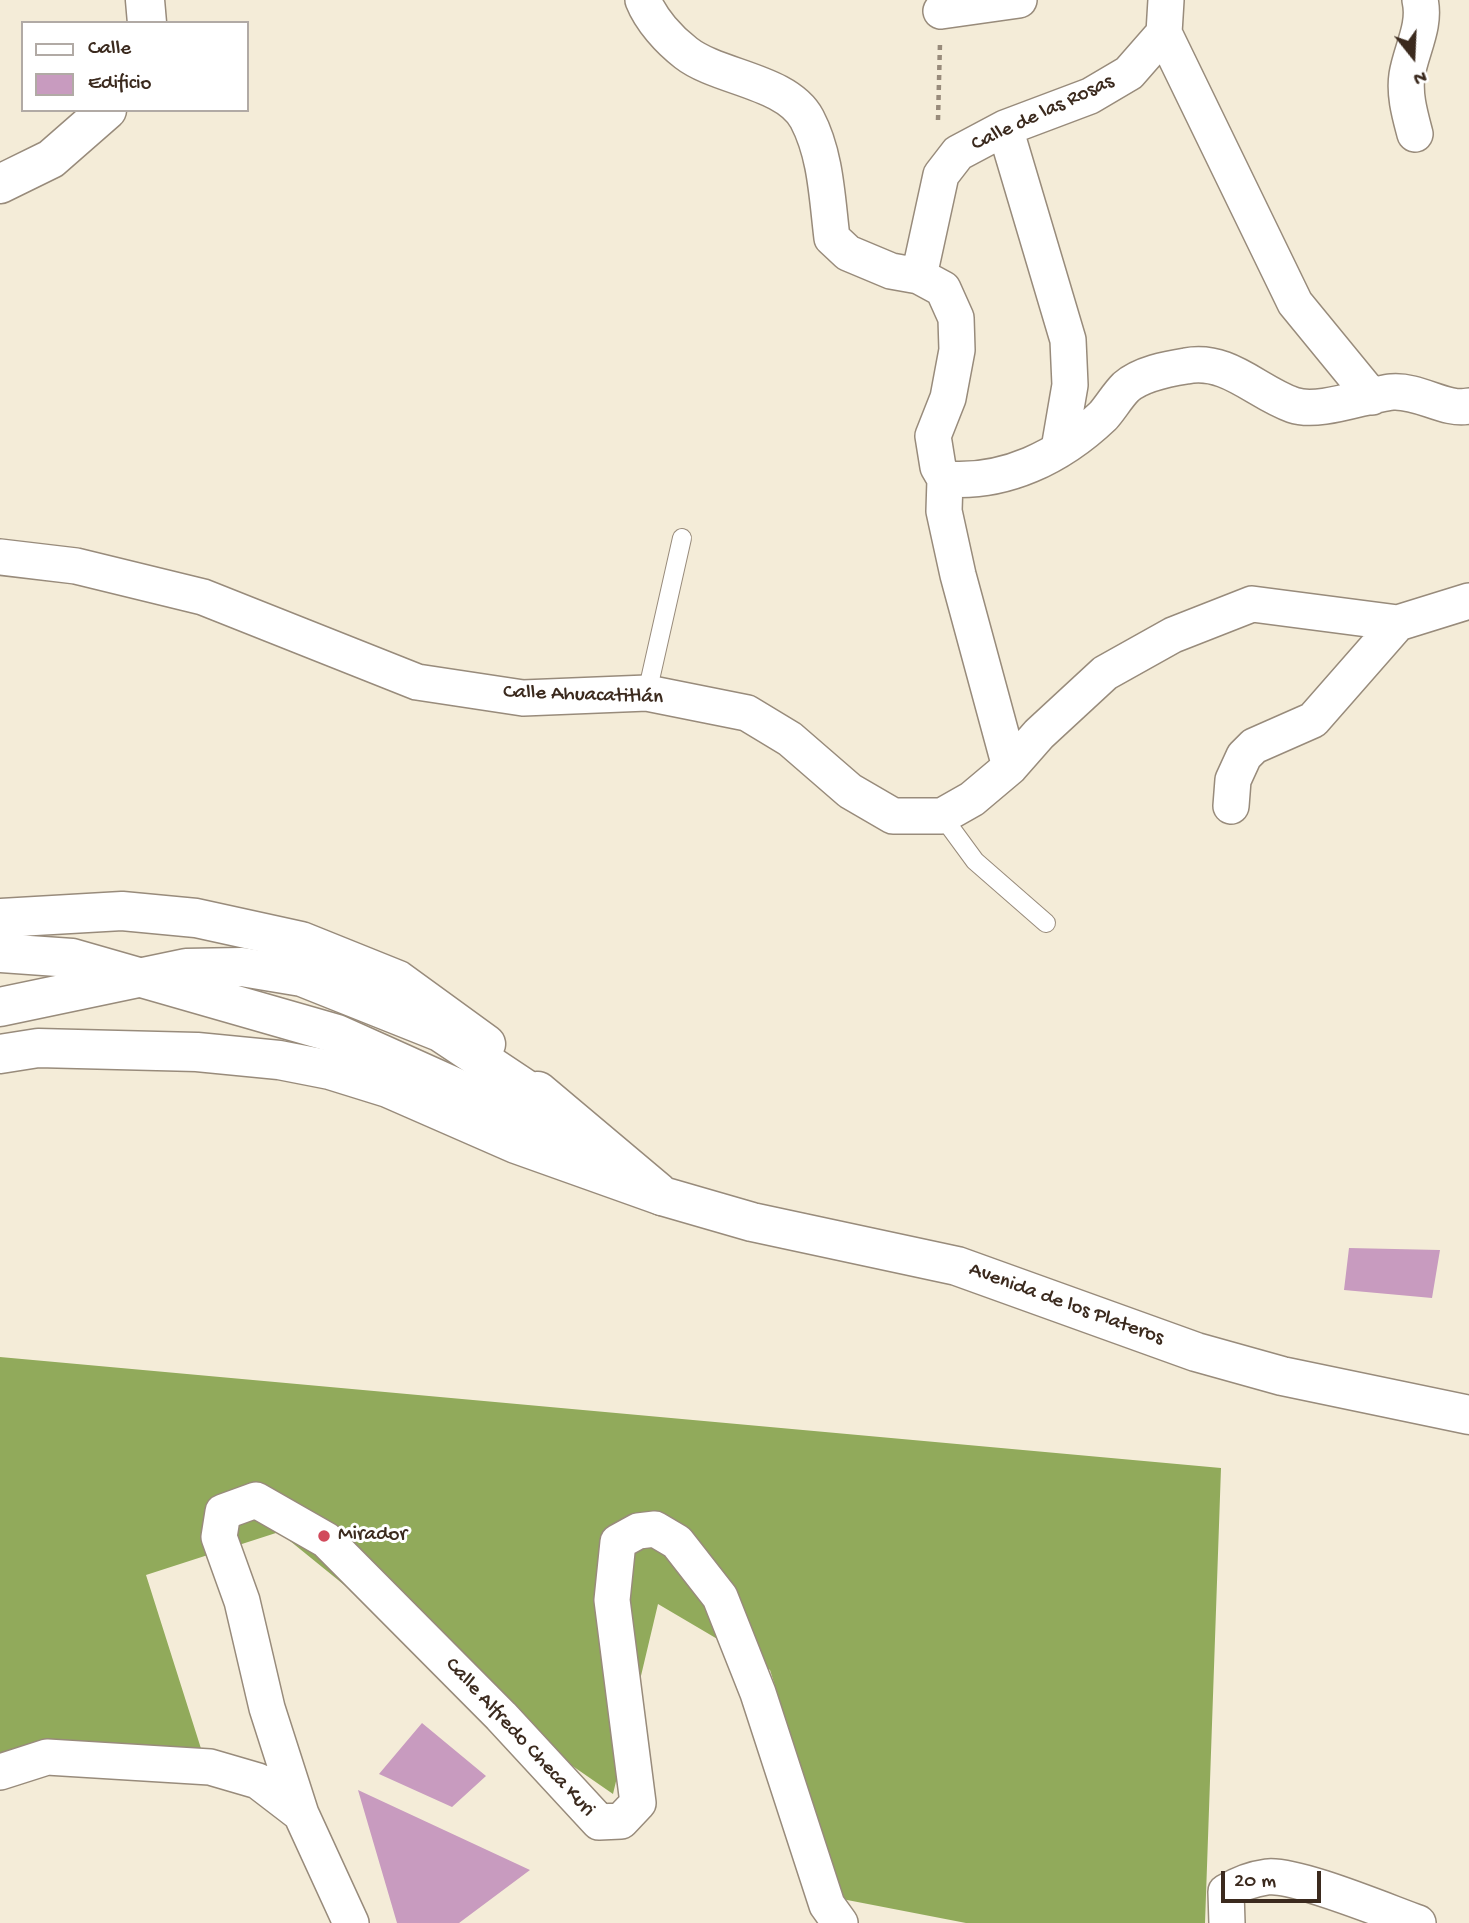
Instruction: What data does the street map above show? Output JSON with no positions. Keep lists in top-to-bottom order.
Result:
{
  "streets": {
    "main road": ["Avenida de los Plateros"],
    "street": ["Calle de las Rosas", "Calle Ahuacatitlán", "Calle Alfredo Checa Kuri"]
  },
  "places": ["Mirador"],
  "legend": ["Calle", "Edificio"],
  "scale_bar": "20 m",
  "north": "bottom"
}
